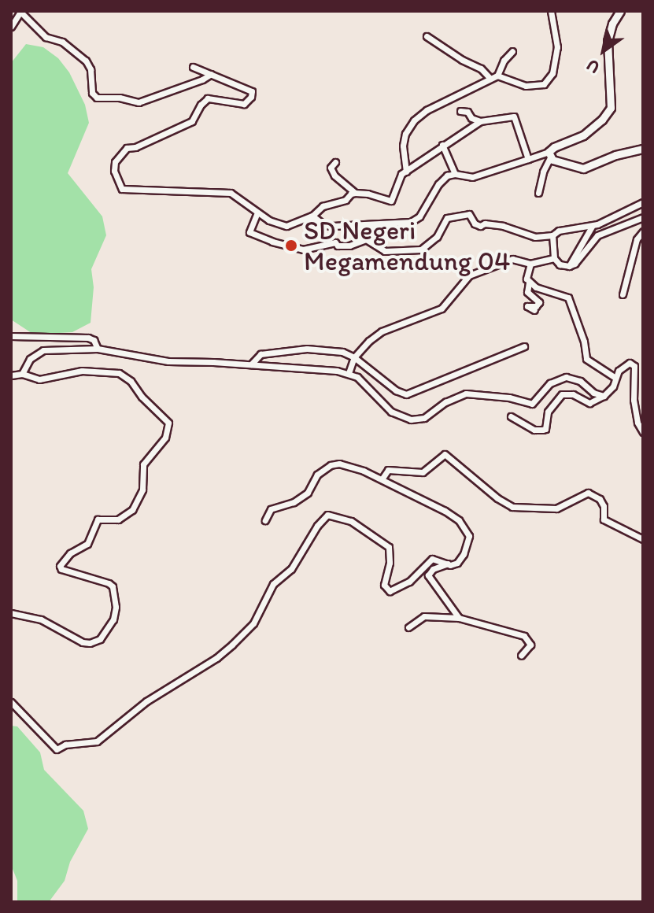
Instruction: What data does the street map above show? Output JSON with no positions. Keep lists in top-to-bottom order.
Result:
{
  "places": ["SD Negeri Megamendung 04"],
  "north": "bottom left"
}
